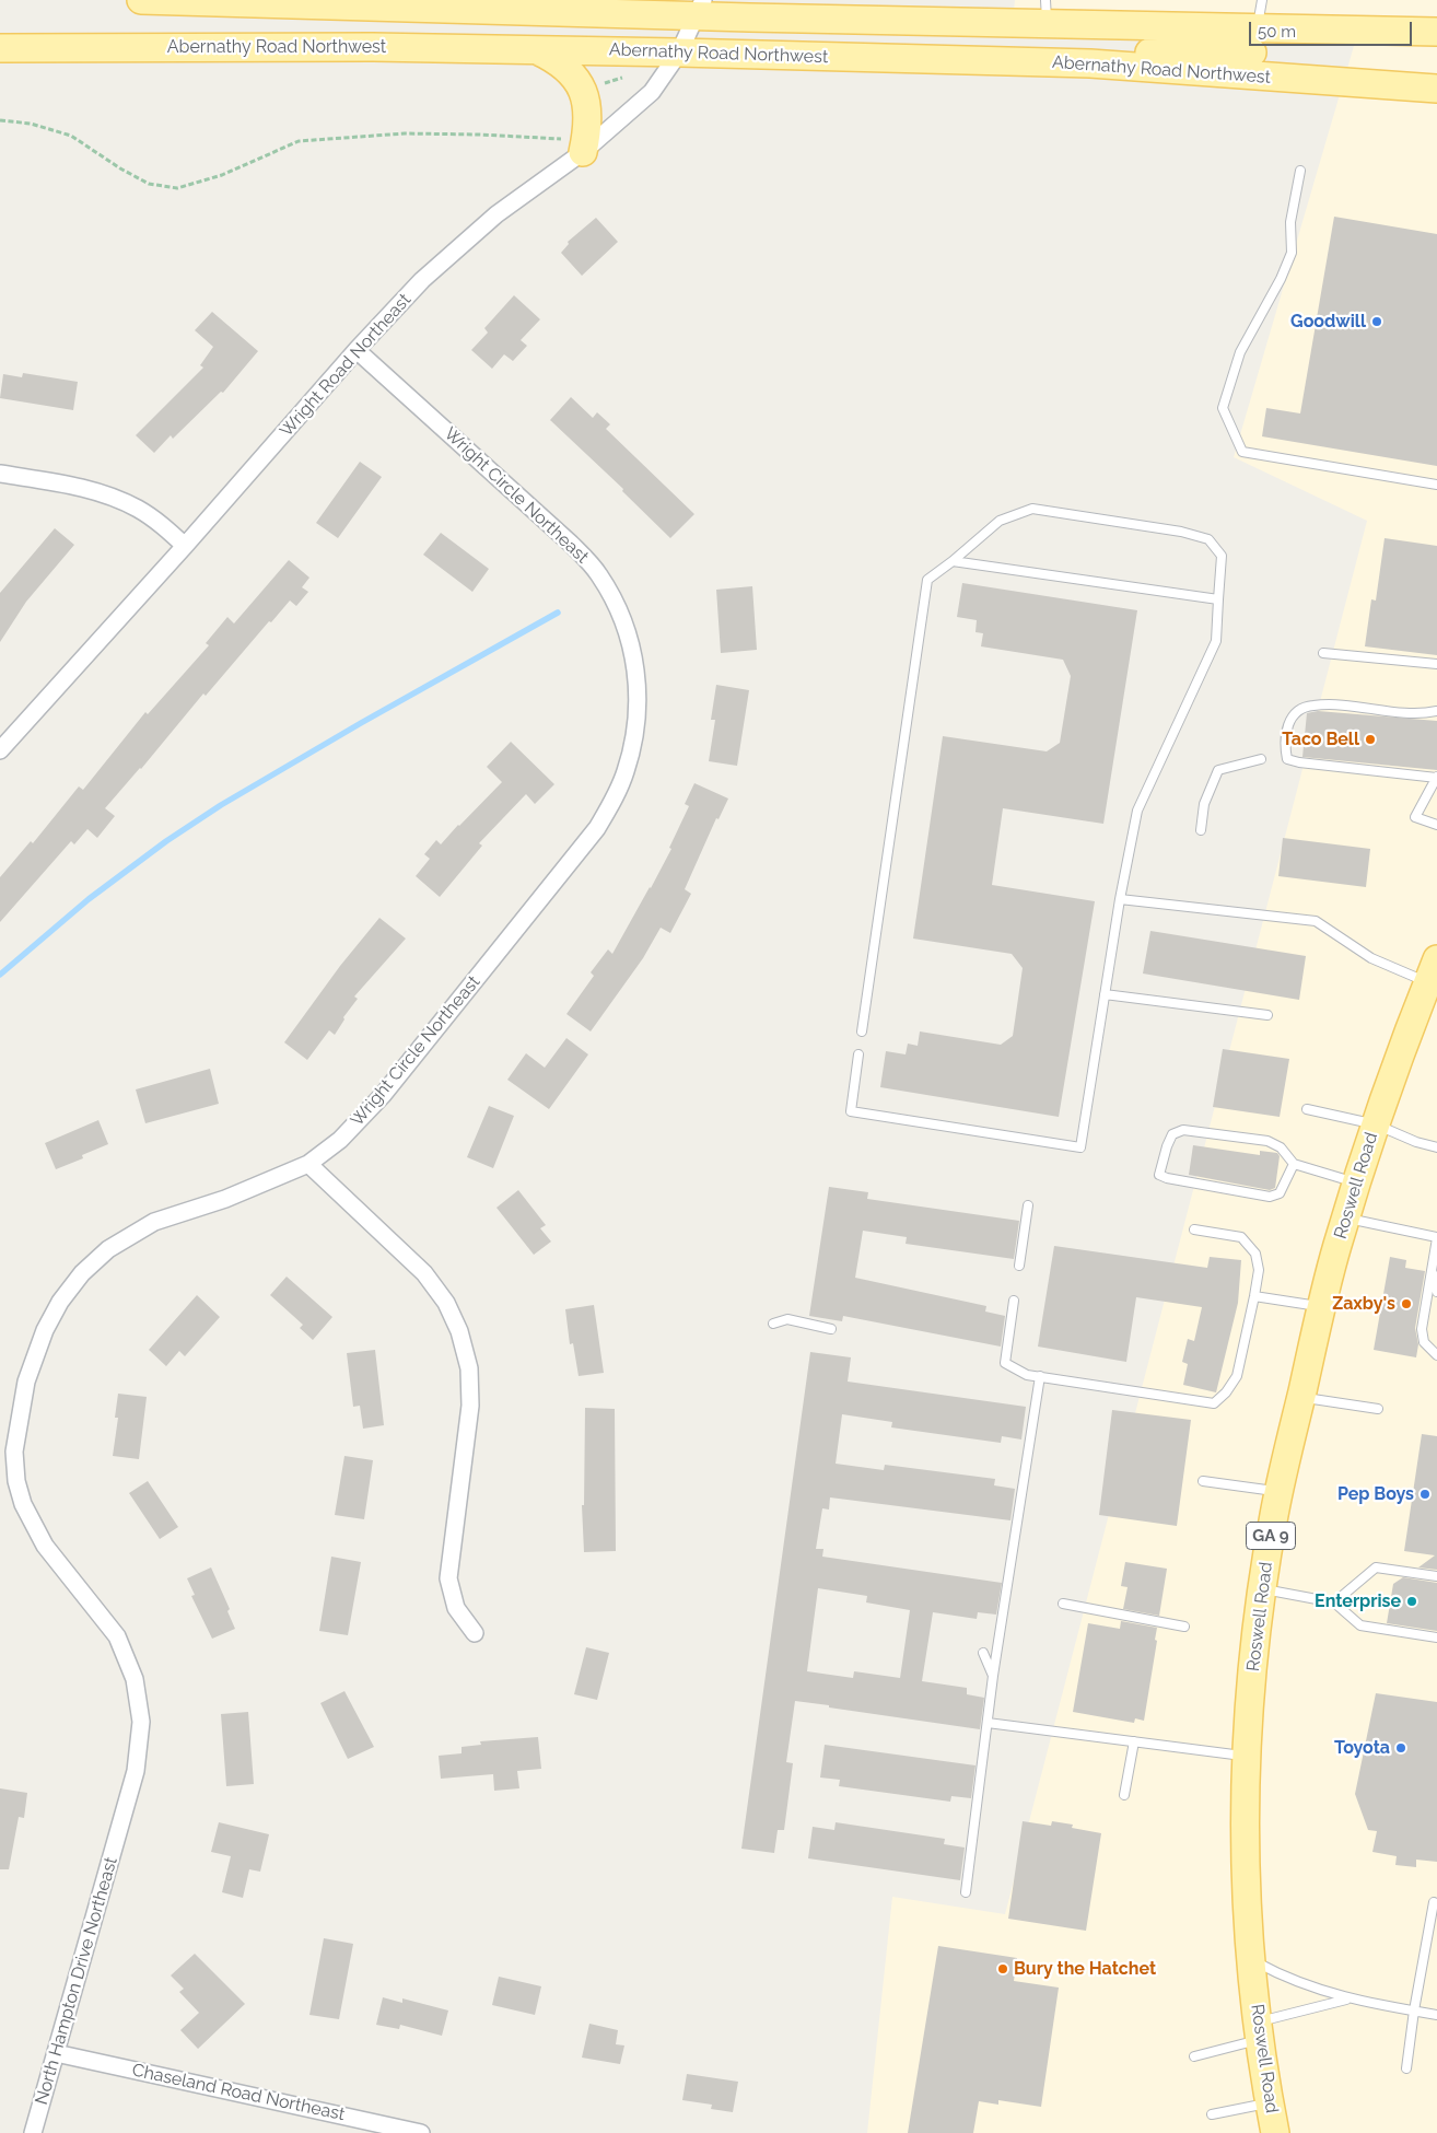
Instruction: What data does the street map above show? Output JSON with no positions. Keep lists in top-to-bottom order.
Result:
{
  "streets": {
    "main road": ["Abernathy Road Northwest", "Roswell Road", "GA 9"],
    "street": [
      "Wright Road Northeast",
      "Wright Circle Northeast",
      "North Hampton Drive Northeast",
      "Chaseland Road Northeast"
    ]
  },
  "crossings": [
    ["Abernathy Road Northwest", "Wright Road Northeast"],
    ["Wright Road Northeast", "Wright Circle Northeast"],
    ["Wright Circle Northeast", "North Hampton Drive Northeast"],
    ["North Hampton Drive Northeast", "Chaseland Road Northeast"]
  ],
  "places": [
    "Goodwill",
    "Taco Bell",
    "Zaxby's",
    "Pep Boys",
    "Enterprise",
    "Toyota",
    "Bury the Hatchet"
  ],
  "scale_bar": "50 m"
}
